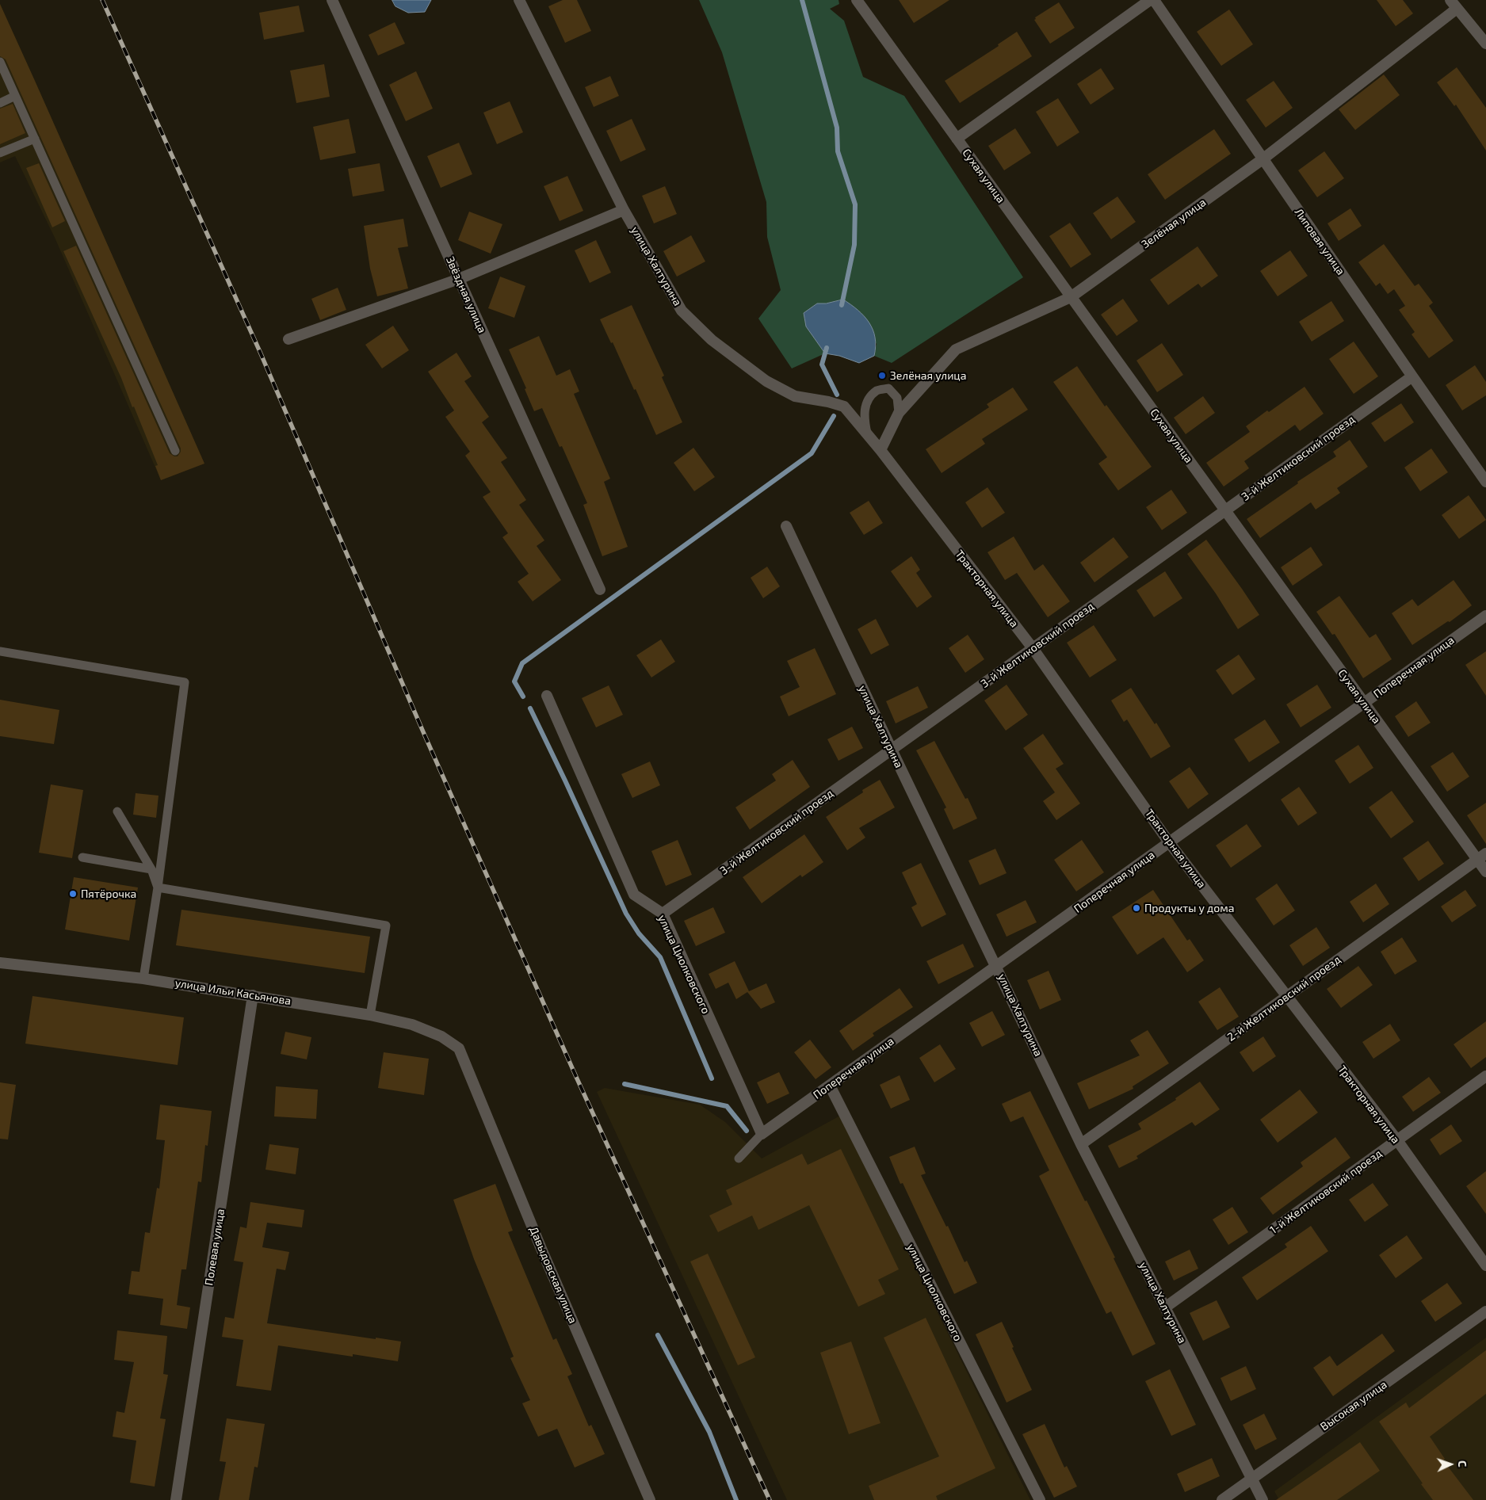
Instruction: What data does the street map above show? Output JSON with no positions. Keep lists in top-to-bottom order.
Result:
{
  "streets": {
    "street": [
      "Сухая улица",
      "Зелёная улица",
      "Липовая улица",
      "улица Халтурина",
      "Звёздная улица",
      "3-й Желтиковский проезд",
      "Тракторная улица",
      "Поперечная улица",
      "улица Циолковского",
      "улица Ильи Касьянова",
      "2-й Желтиковский проезд",
      "1-й Желтиковский проезд",
      "Полевая улица",
      "Давыдовская улица",
      "Высокая улица"
    ]
  },
  "crossings": [
    ["Сухая улица", "Зелёная улица"],
    ["Сухая улица", "3-й Желтиковский проезд"],
    ["Сухая улица", "Поперечная улица"],
    ["Сухая улица", "2-й Желтиковский проезд"],
    ["Зелёная улица", "Липовая улица"],
    ["Зелёная улица", "улица Халтурина"],
    ["Зелёная улица", "Тракторная улица"],
    ["Липовая улица", "3-й Желтиковский проезд"],
    ["улица Халтурина", "3-й Желтиковский проезд"],
    ["улица Халтурина", "Тракторная улица"],
    ["улица Халтурина", "Поперечная улица"],
    ["улица Халтурина", "2-й Желтиковский проезд"],
    ["улица Халтурина", "1-й Желтиковский проезд"],
    ["улица Халтурина", "Высокая улица"],
    ["3-й Желтиковский проезд", "Тракторная улица"],
    ["3-й Желтиковский проезд", "улица Циолковского"],
    ["Тракторная улица", "Поперечная улица"],
    ["Тракторная улица", "2-й Желтиковский проезд"],
    ["Тракторная улица", "1-й Желтиковский проезд"],
    ["Поперечная улица", "улица Циолковского"],
    ["улица Ильи Касьянова", "Полевая улица"],
    ["улица Ильи Касьянова", "Давыдовская улица"]
  ],
  "places": ["Зелёная улица", "Пятёрочка", "Продукты у дома"],
  "north": "right"
}
